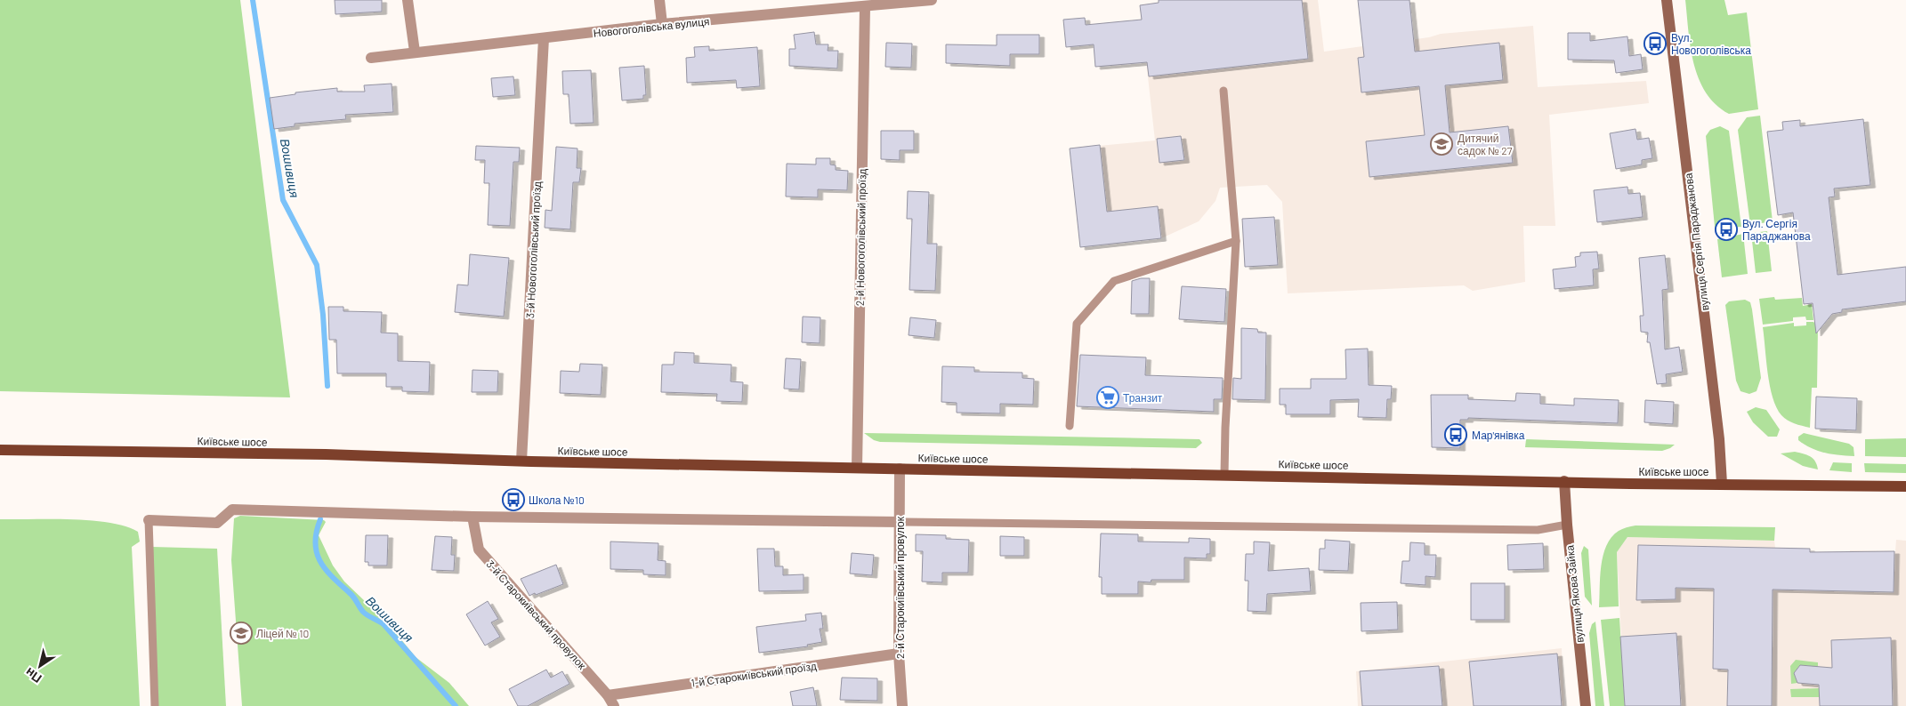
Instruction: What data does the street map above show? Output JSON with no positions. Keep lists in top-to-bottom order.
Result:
{
  "streets": {
    "main road": ["вулиця Сергія Параджанова", "Київське шосе", "вулиця Якова Зайка"],
    "street": [
      "Новогоголівська вулиця",
      "2-й Новогоголівський проїзд",
      "3-й Новогоголівський проїзд",
      "2-й Старокиївський провулок",
      "3-й Старокиївський провулок",
      "1-й Старокиївський проїзд"
    ]
  },
  "crossings": [
    ["Новогоголівська вулиця", "2-й Новогоголівський проїзд"],
    ["Новогоголівська вулиця", "3-й Новогоголівський проїзд"],
    ["2-й Новогоголівський проїзд", "Київське шосе"],
    ["вулиця Сергія Параджанова", "Київське шосе"],
    ["3-й Новогоголівський проїзд", "Київське шосе"],
    ["Київське шосе", "2-й Старокиївський провулок"],
    ["Київське шосе", "вулиця Якова Зайка"],
    ["2-й Старокиївський провулок", "1-й Старокиївський проїзд"],
    ["3-й Старокиївський провулок", "1-й Старокиївський проїзд"]
  ],
  "water": ["Вошивиця"],
  "places": {
    "bus stop": [
      "Вул. Новогоголівська",
      "Вул. Сергія Параджанова",
      "Мар'янівка",
      "Школа №10"
    ],
    "school or university": ["Дитячий садок № 27", "Ліцей № 10"],
    "supermarket": ["Транзит"]
  },
  "north": "bottom left"
}
